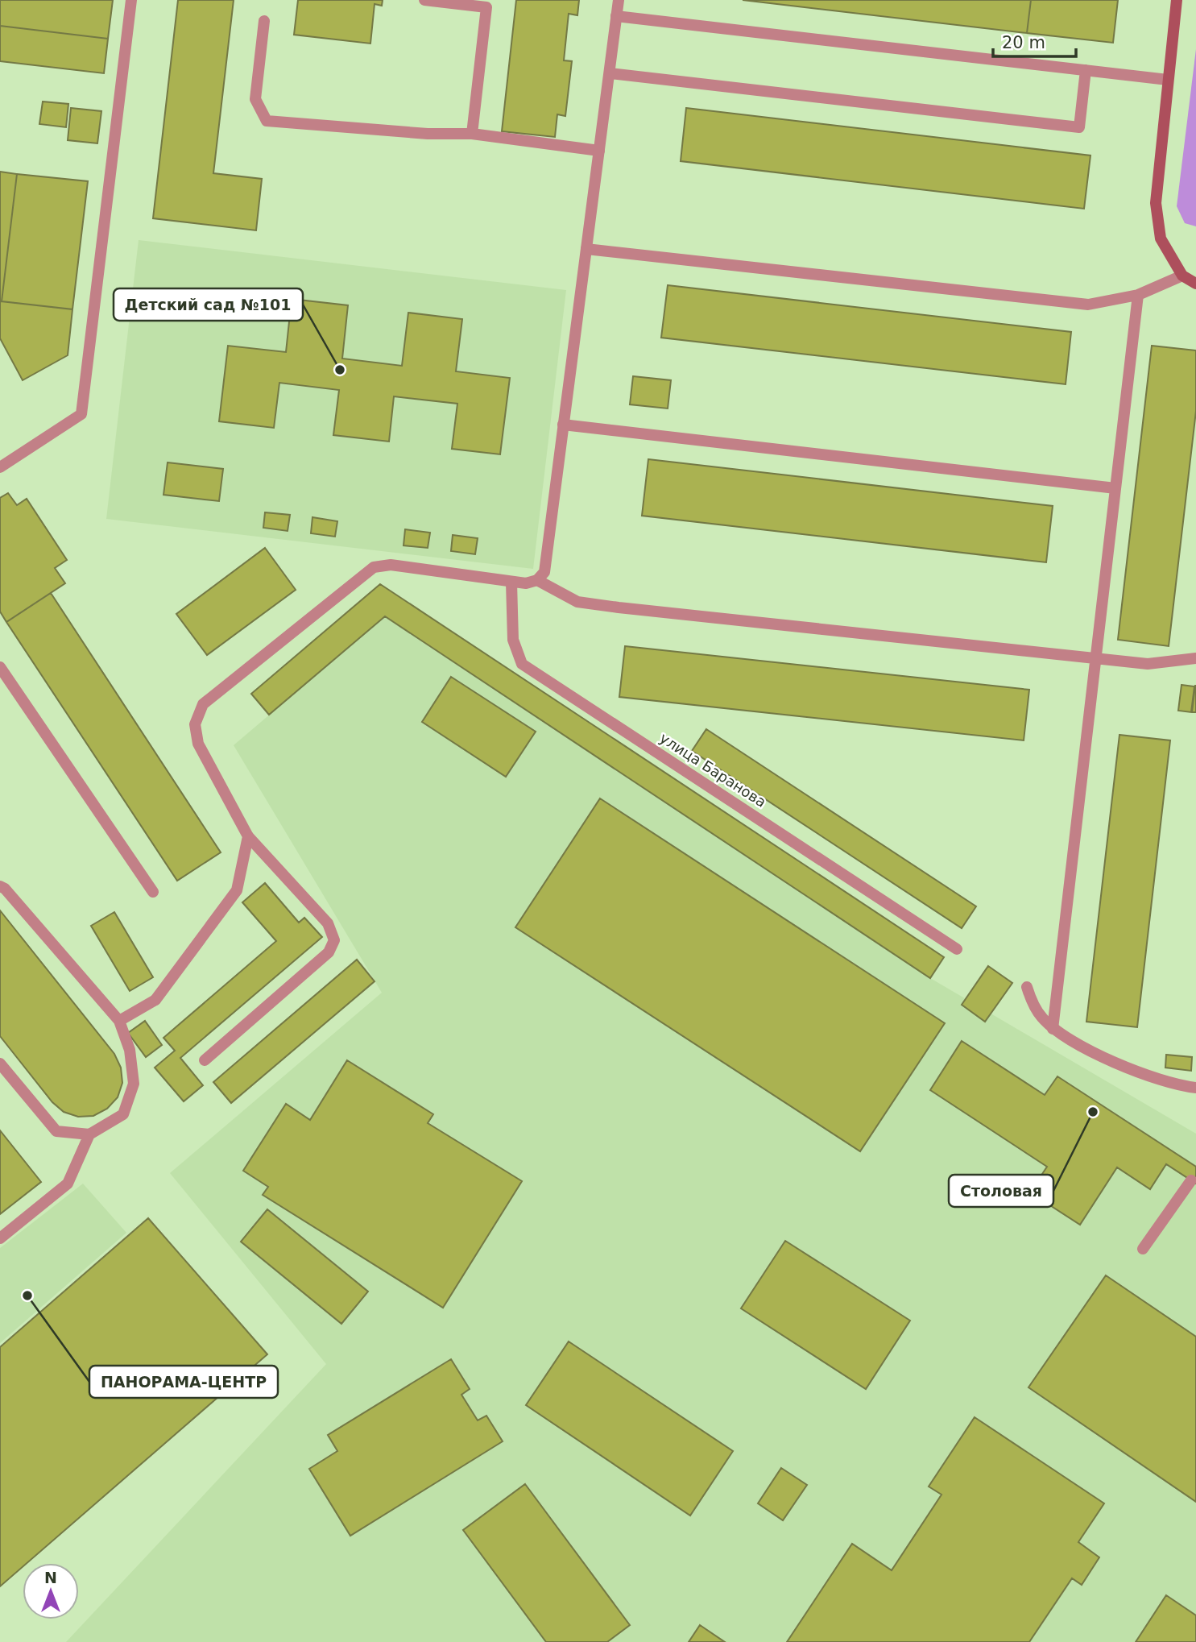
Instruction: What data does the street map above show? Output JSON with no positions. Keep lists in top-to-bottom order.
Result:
{
  "streets": {
    "street": ["улица Баранова"]
  },
  "places": ["Детский сад №101", "Столовая", "ПАНОРАМА-ЦЕНТР"],
  "scale_bar": "20 m",
  "north": "top"
}
